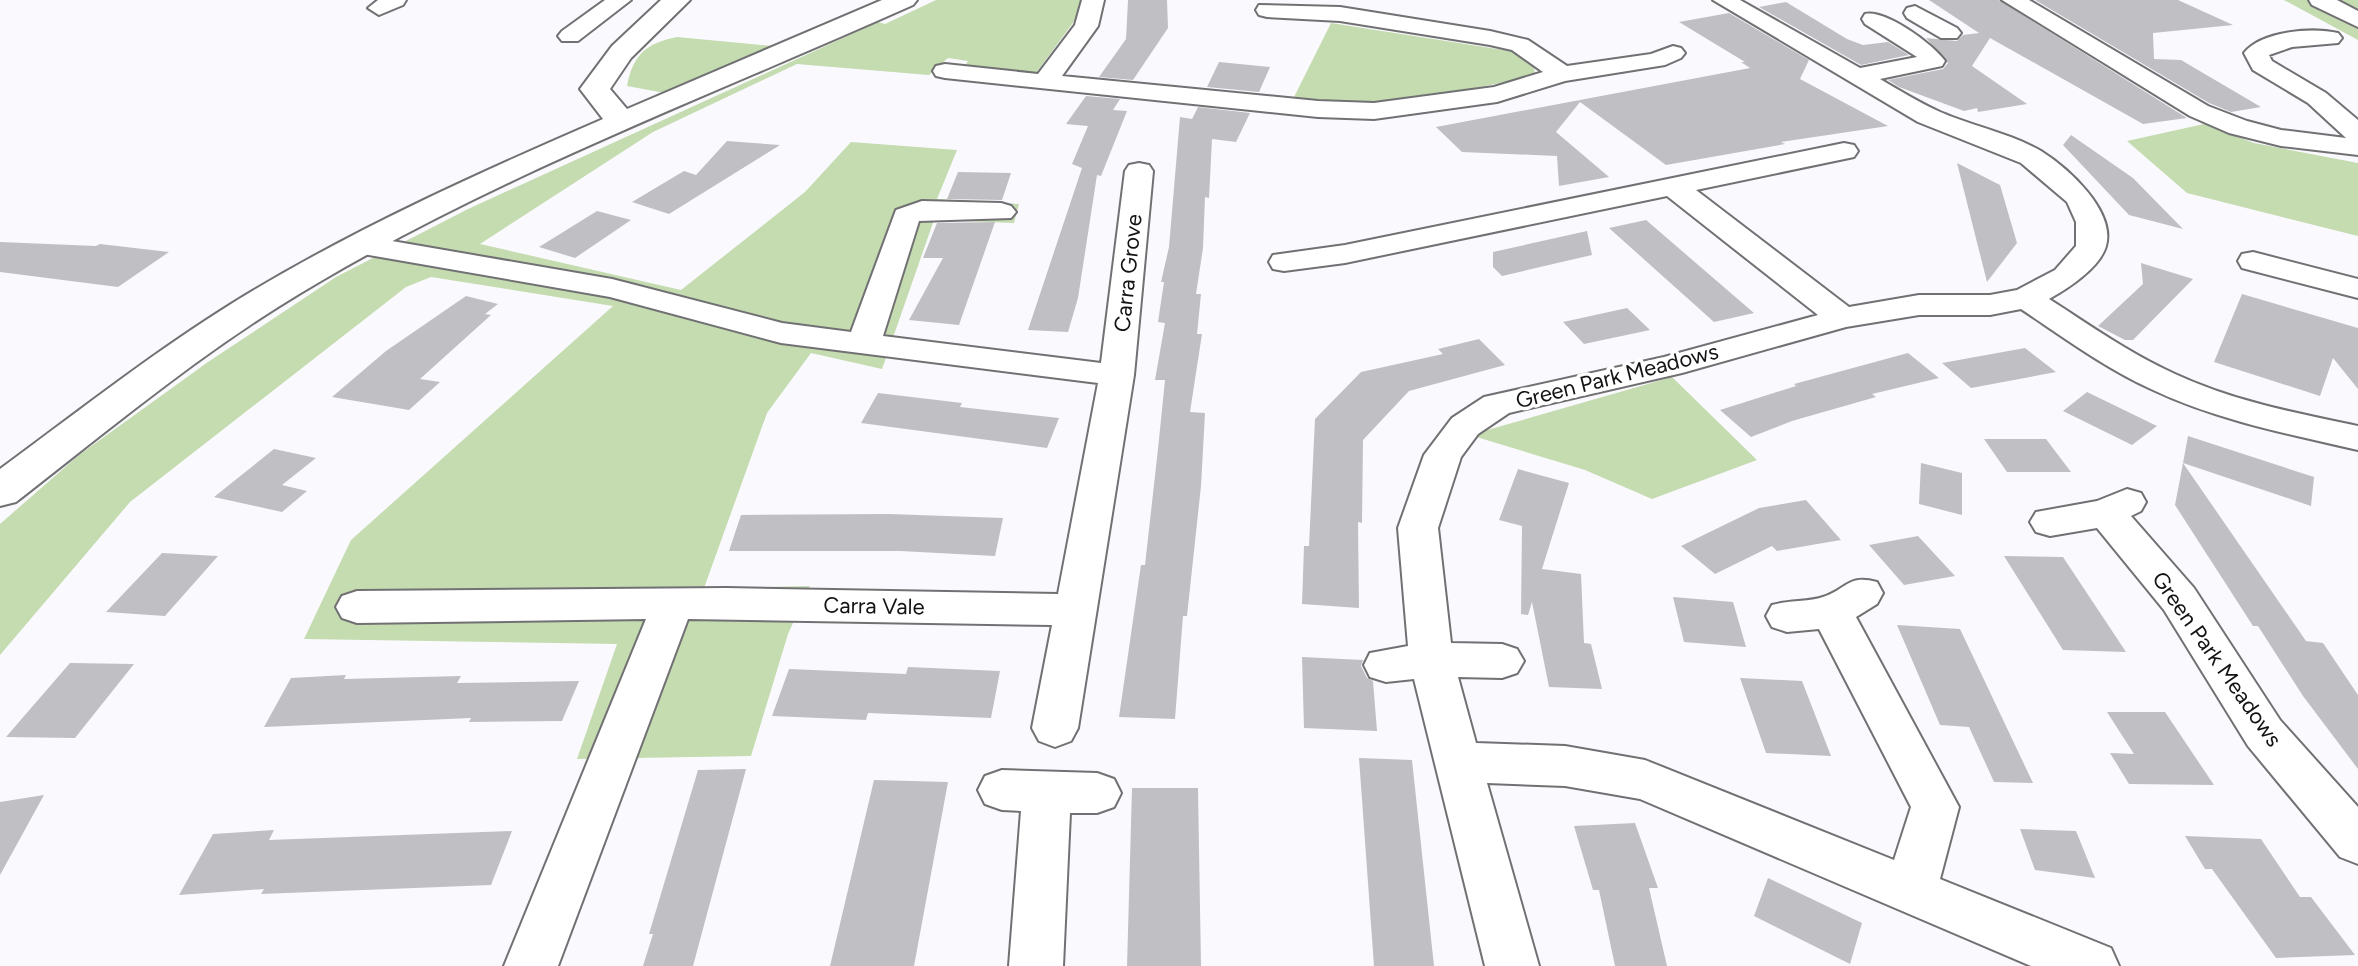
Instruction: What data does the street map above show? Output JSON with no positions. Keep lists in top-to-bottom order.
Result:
{
  "streets": {
    "street": ["Carra Grove", "Green Park Meadows", "Carra Vale"]
  }
}
